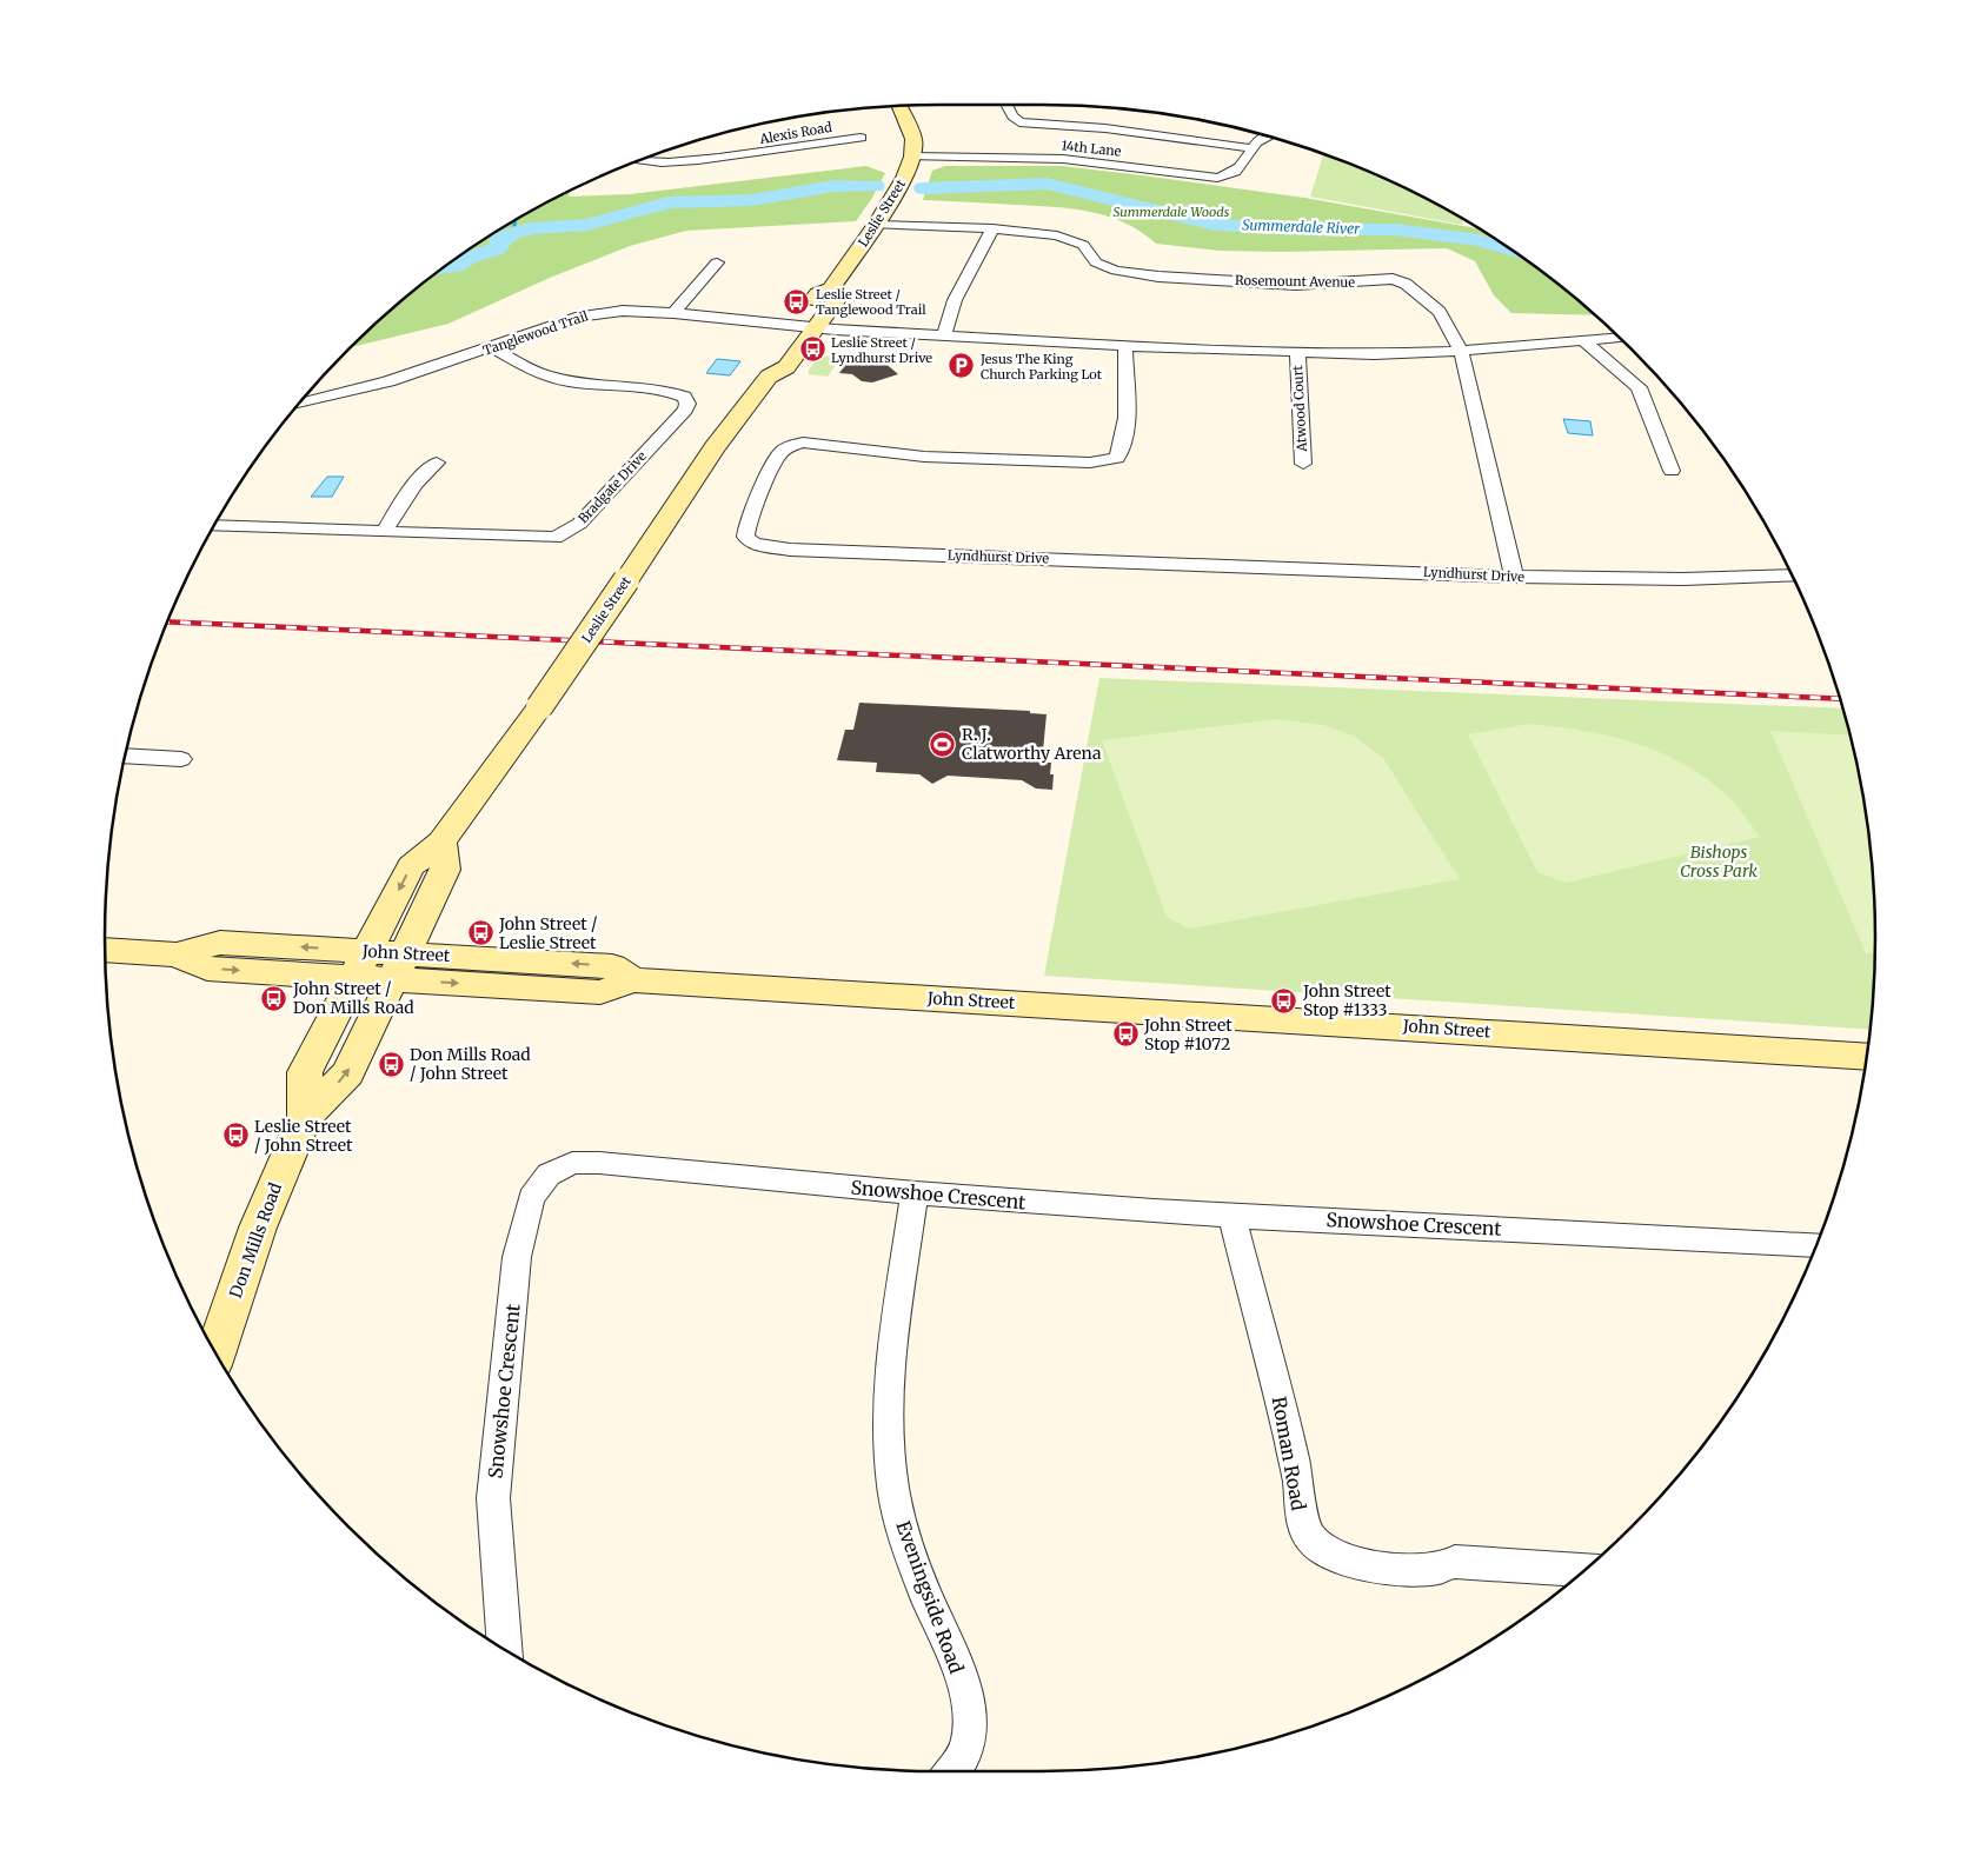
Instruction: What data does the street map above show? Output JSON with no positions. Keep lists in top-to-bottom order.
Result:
{
  "streets": {
    "main road": ["Leslie Street", "John Street", "Don Mills Road"],
    "street": [
      "Alexis Road",
      "14th Lane",
      "Rosemount Avenue",
      "Tanglewood Trail",
      "Atwood Court",
      "Bradgate Drive",
      "Lyndhurst Drive",
      "Snowshoe Crescent",
      "Roman Road",
      "Eveningside Road"
    ]
  },
  "crossings": [
    ["14th Lane", "Leslie Street"],
    ["Leslie Street", "Rosemount Avenue"],
    ["Leslie Street", "Tanglewood Trail"],
    ["Leslie Street", "John Street"],
    ["Leslie Street", "Don Mills Road"],
    ["Rosemount Avenue", "Lyndhurst Drive"],
    ["Tanglewood Trail", "Bradgate Drive"],
    ["John Street", "Don Mills Road"],
    ["Snowshoe Crescent", "Roman Road"],
    ["Snowshoe Crescent", "Eveningside Road"]
  ],
  "water": ["Summerdale River"],
  "parks": ["Summerdale Woods", "Bishops Cross Park"],
  "places": {
    "bus stop": [
      "Leslie Street / Tanglewood Trail",
      "Leslie Street / Lyndhurst Drive",
      "John Street / Leslie Street",
      "John Street / Don Mills Road",
      "John Street Stop #1333",
      "John Street Stop #1072",
      "Don Mills Road / John Street",
      "Leslie Street / John Street"
    ],
    "parking": ["Jesus The King Church Parking Lot"],
    "sports": ["R. J. Clatworthy Arena"]
  }
}
